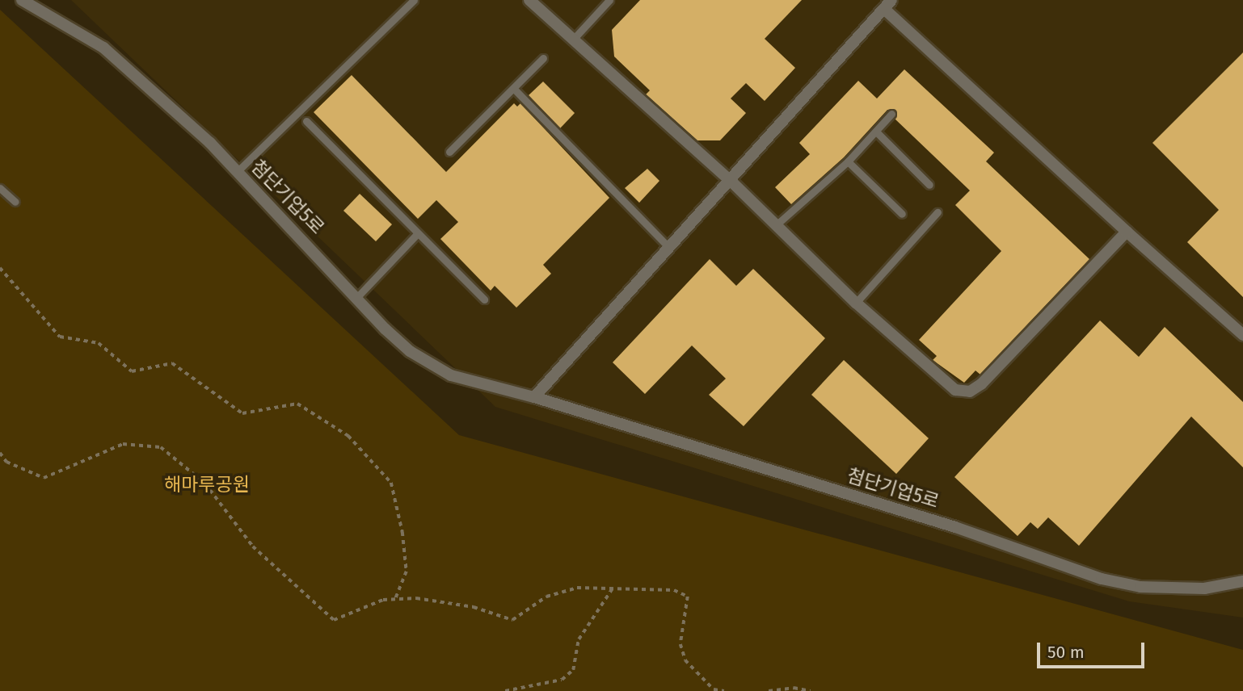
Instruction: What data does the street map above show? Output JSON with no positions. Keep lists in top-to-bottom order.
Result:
{
  "streets": {
    "street": ["첨단기업5로"]
  },
  "parks": ["해마루공원"],
  "scale_bar": "50 m"
}
